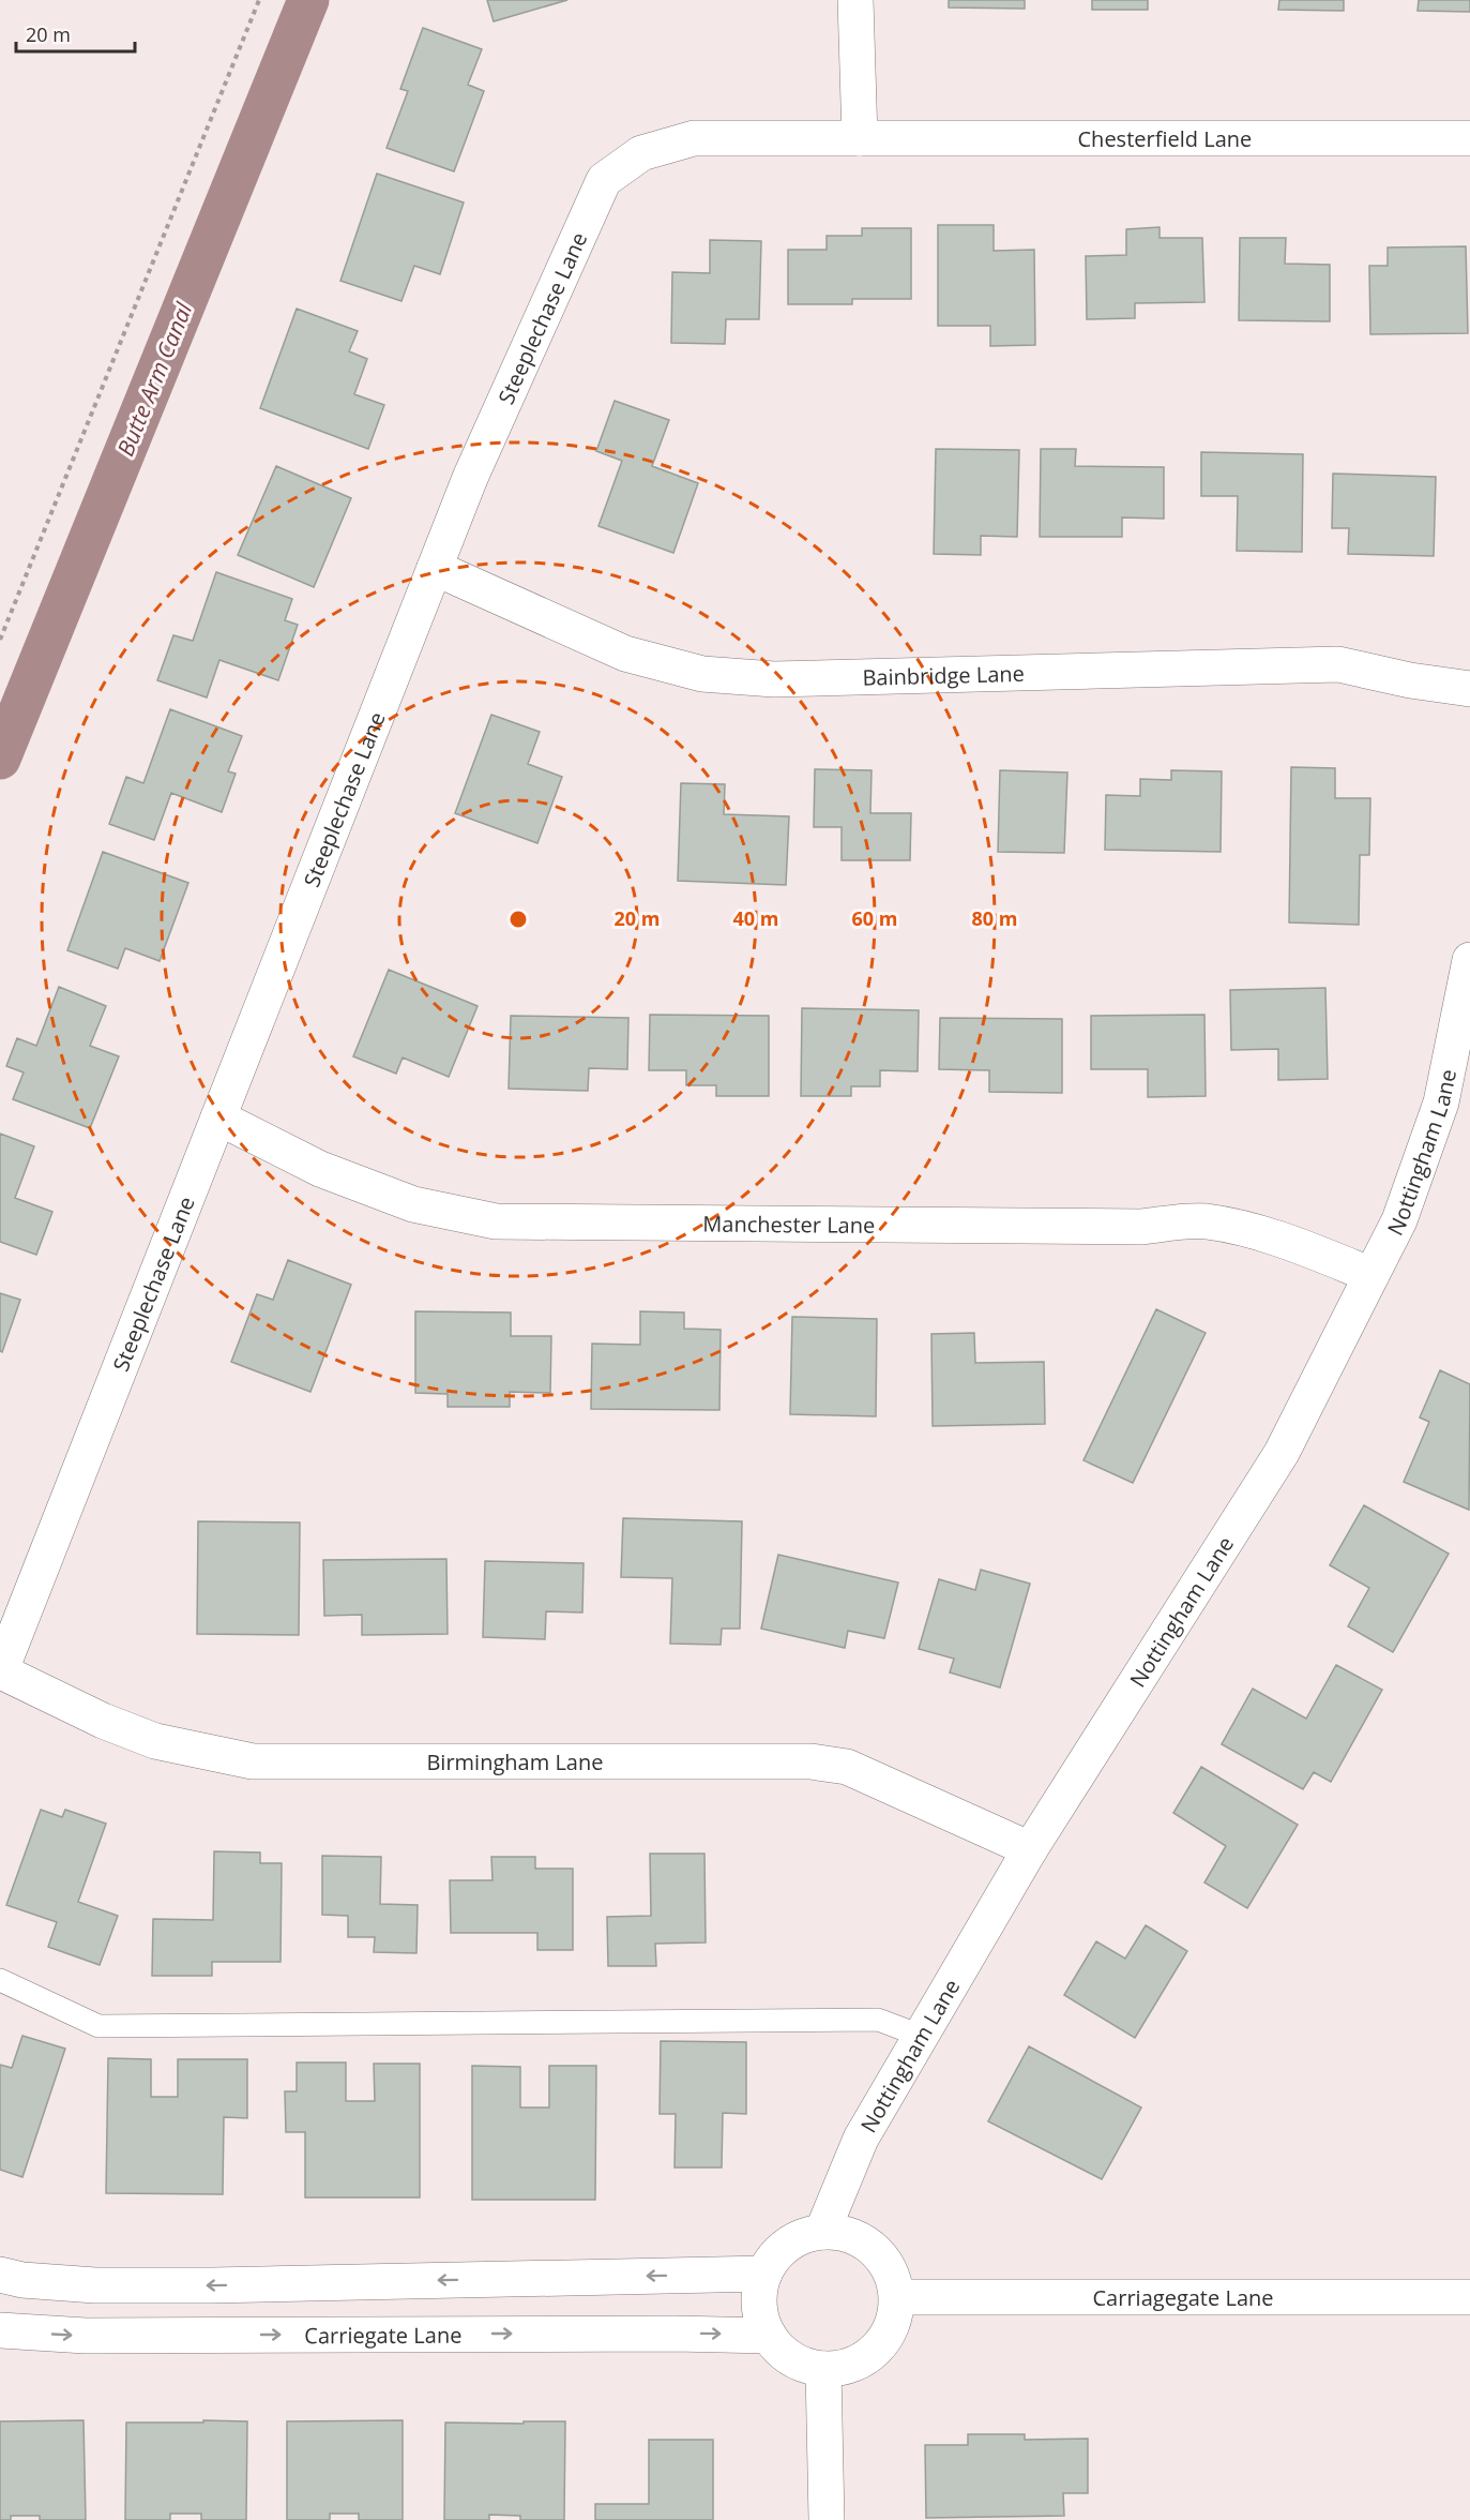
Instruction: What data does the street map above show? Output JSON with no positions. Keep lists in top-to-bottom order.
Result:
{
  "streets": {
    "street": [
      "Chesterfield Lane",
      "Steeplechase Lane",
      "Bainbridge Lane",
      "Nottingham Lane",
      "Manchester Lane",
      "Birmingham Lane",
      "Carriagegate Lane",
      "Carriegate Lane"
    ]
  },
  "crossings": [
    ["Chesterfield Lane", "Steeplechase Lane"],
    ["Steeplechase Lane", "Bainbridge Lane"],
    ["Steeplechase Lane", "Manchester Lane"],
    ["Steeplechase Lane", "Birmingham Lane"],
    ["Nottingham Lane", "Manchester Lane"],
    ["Nottingham Lane", "Birmingham Lane"],
    ["Nottingham Lane", "Carriagegate Lane"],
    ["Nottingham Lane", "Carriegate Lane"],
    ["Carriagegate Lane", "Carriegate Lane"]
  ],
  "water": ["Butte Arm Canal"],
  "scale_bar": "20 m",
  "rings": [
    "20 m",
    "40 m",
    "60 m",
    "80 m"
  ]
}
